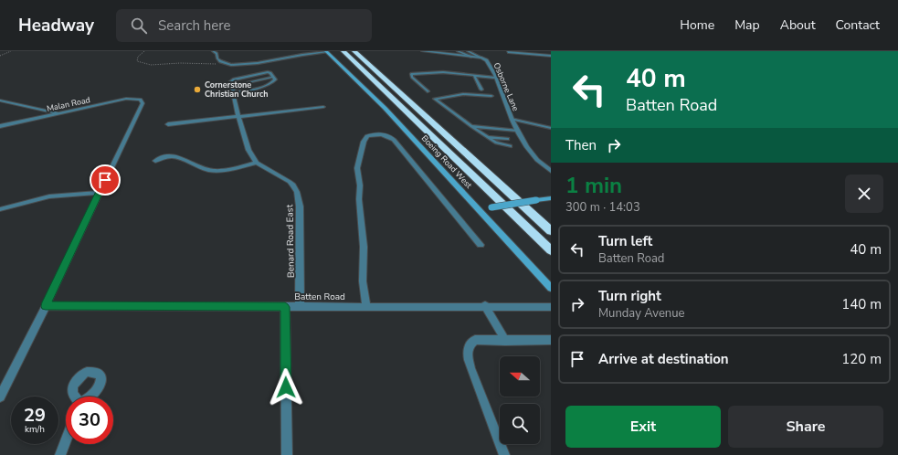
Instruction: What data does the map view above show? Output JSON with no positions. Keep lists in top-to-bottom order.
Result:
{
  "streets": {
    "main road": ["Boeing Road West"],
    "street": [
      "Osborne Lane",
      "Malan Road",
      "Benard Road East",
      "Batten Road"
    ]
  },
  "crossings": [
    ["Benard Road East", "Batten Road"]
  ],
  "places": ["Cornerstone Christian Church"],
  "north": "left",
  "page": {
    "header": "Headway",
    "search": "Search here",
    "nav": [
      "Home",
      "Map",
      "About",
      "Contact"
    ],
    "turn": ["40 m", "Batten Road"],
    "then": "Then",
    "heading": ["1 min", "300 m · 14:03"],
    "list": [
      {
        "name": "Turn left",
        "note": "Batten Road",
        "value": "40 m"
      },
      {
        "name": "Turn right",
        "note": "Munday Avenue",
        "value": "140 m"
      },
      {
        "name": "Arrive at destination",
        "value": "120 m"
      }
    ],
    "speed": "29 km/h",
    "limit": "30",
    "buttons": ["Exit", "Share"]
  }
}
